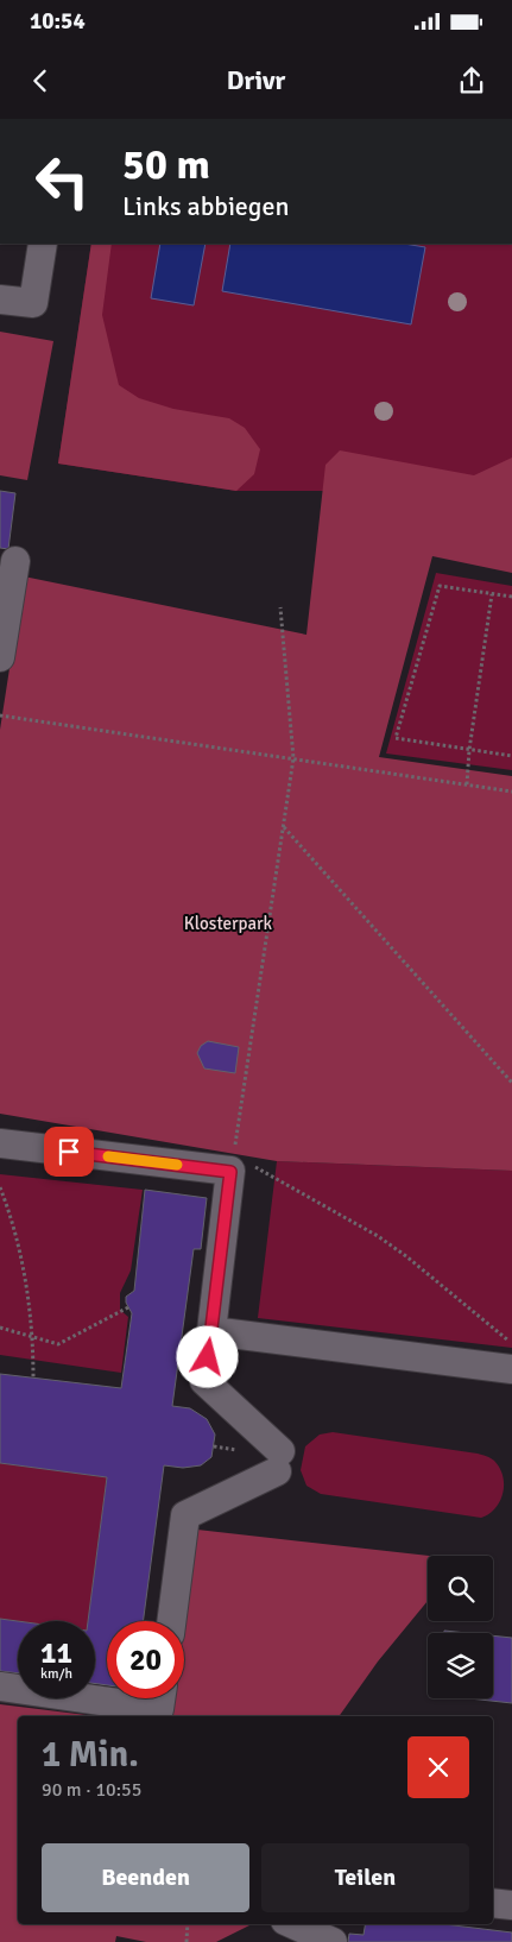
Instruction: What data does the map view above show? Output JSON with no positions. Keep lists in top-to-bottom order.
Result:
{
  "parks": ["Klosterpark"],
  "page": {
    "status": "10:54",
    "header": "Drivr",
    "turn": ["50 m", "Links abbiegen"],
    "speed": "11 km/h",
    "limit": "20",
    "heading": ["1 Min.", "90 m · 10:55"],
    "buttons": ["Beenden", "Teilen"]
  }
}
